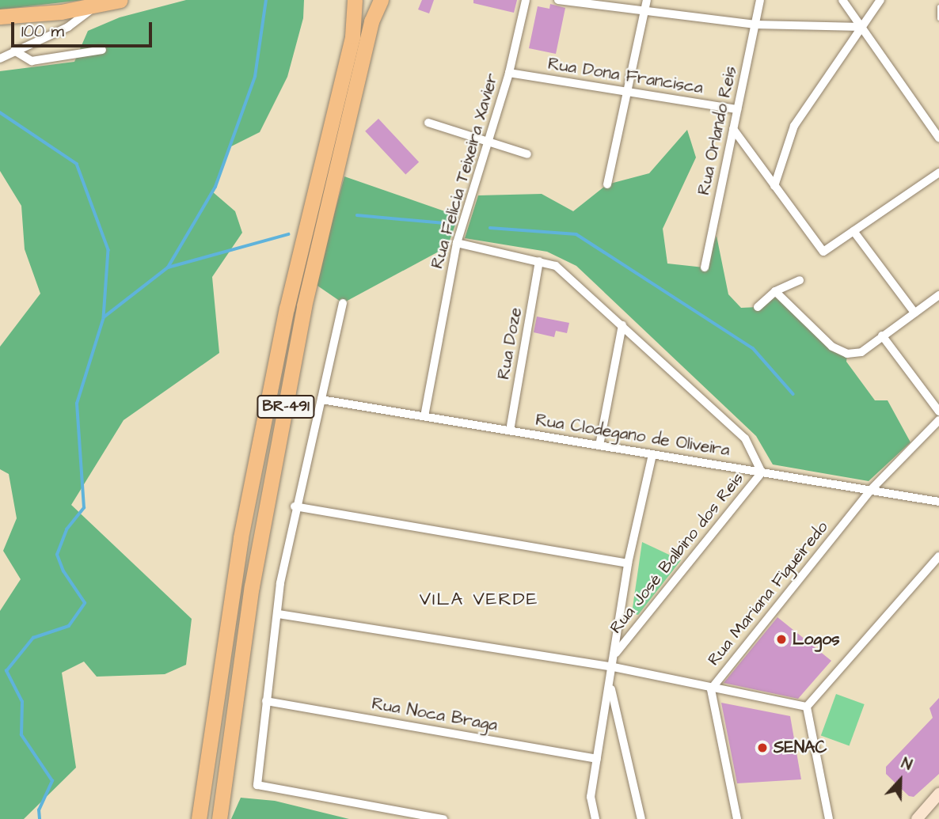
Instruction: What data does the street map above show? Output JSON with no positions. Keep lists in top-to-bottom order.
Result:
{
  "streets": {
    "highway": ["BR-491"],
    "street": [
      "Rua Dona Francisca",
      "Rua Orlando Reis",
      "Rua Felicia Teixeira Xavier",
      "Rua Doze",
      "Rua Clodegano de Oliveira",
      "Rua José Balbino dos Reis",
      "Rua Mariana Figueiredo",
      "Rua Noca Braga"
    ]
  },
  "crossings": [
    ["Rua Dona Francisca", "Rua Orlando Reis"],
    ["Rua Dona Francisca", "Rua Felicia Teixeira Xavier"],
    ["Rua Felicia Teixeira Xavier", "Rua Clodegano de Oliveira"],
    ["Rua Doze", "Rua Clodegano de Oliveira"],
    ["Rua Clodegano de Oliveira", "Rua José Balbino dos Reis"],
    ["Rua Clodegano de Oliveira", "Rua Mariana Figueiredo"]
  ],
  "districts": ["VILA VERDE"],
  "places": ["Logos", "SENAC"],
  "scale_bar": "100 m",
  "north": "top"
}
